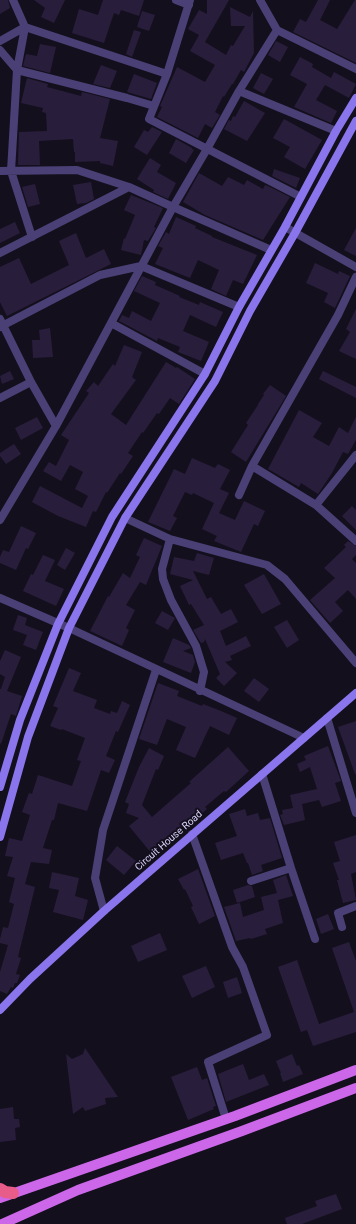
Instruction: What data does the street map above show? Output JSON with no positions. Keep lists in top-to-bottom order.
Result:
{
  "streets": {
    "street": ["Circuit House Road"]
  }
}
